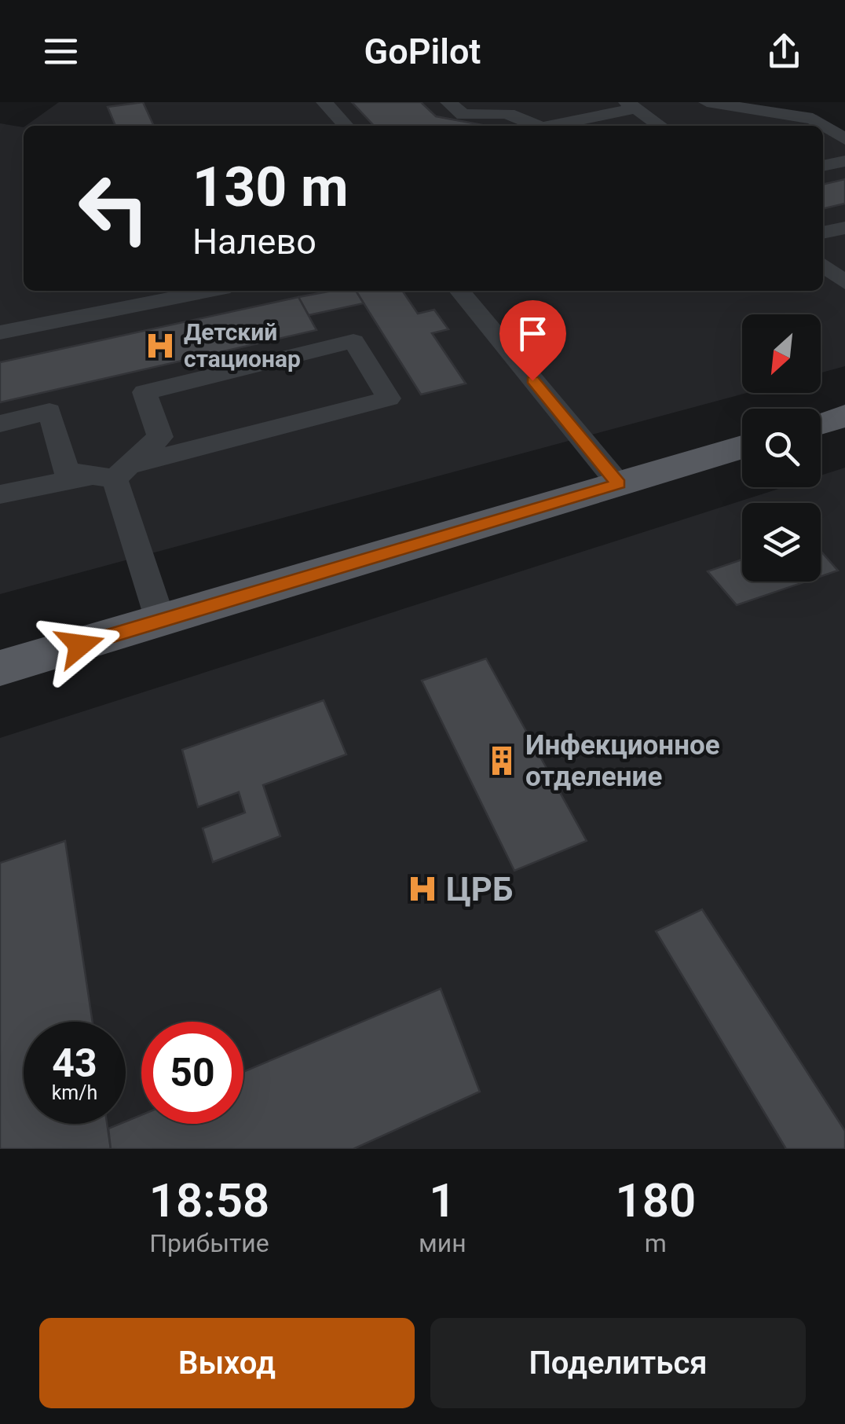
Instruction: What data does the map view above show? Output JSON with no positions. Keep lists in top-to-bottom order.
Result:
{
  "places": {
    "hospital": ["Детский стационар", "ЦРБ"],
    "building": ["Инфекционное отделение"]
  },
  "north": "bottom left",
  "page": {
    "header": "GoPilot",
    "turn": ["130 m", "Налево"],
    "speed": "43 km/h",
    "limit": "50",
    "eta": [
      "18:58",
      "Прибытие",
      "1",
      "мин",
      "180",
      "m"
    ],
    "buttons": ["Выход", "Поделиться"]
  }
}
